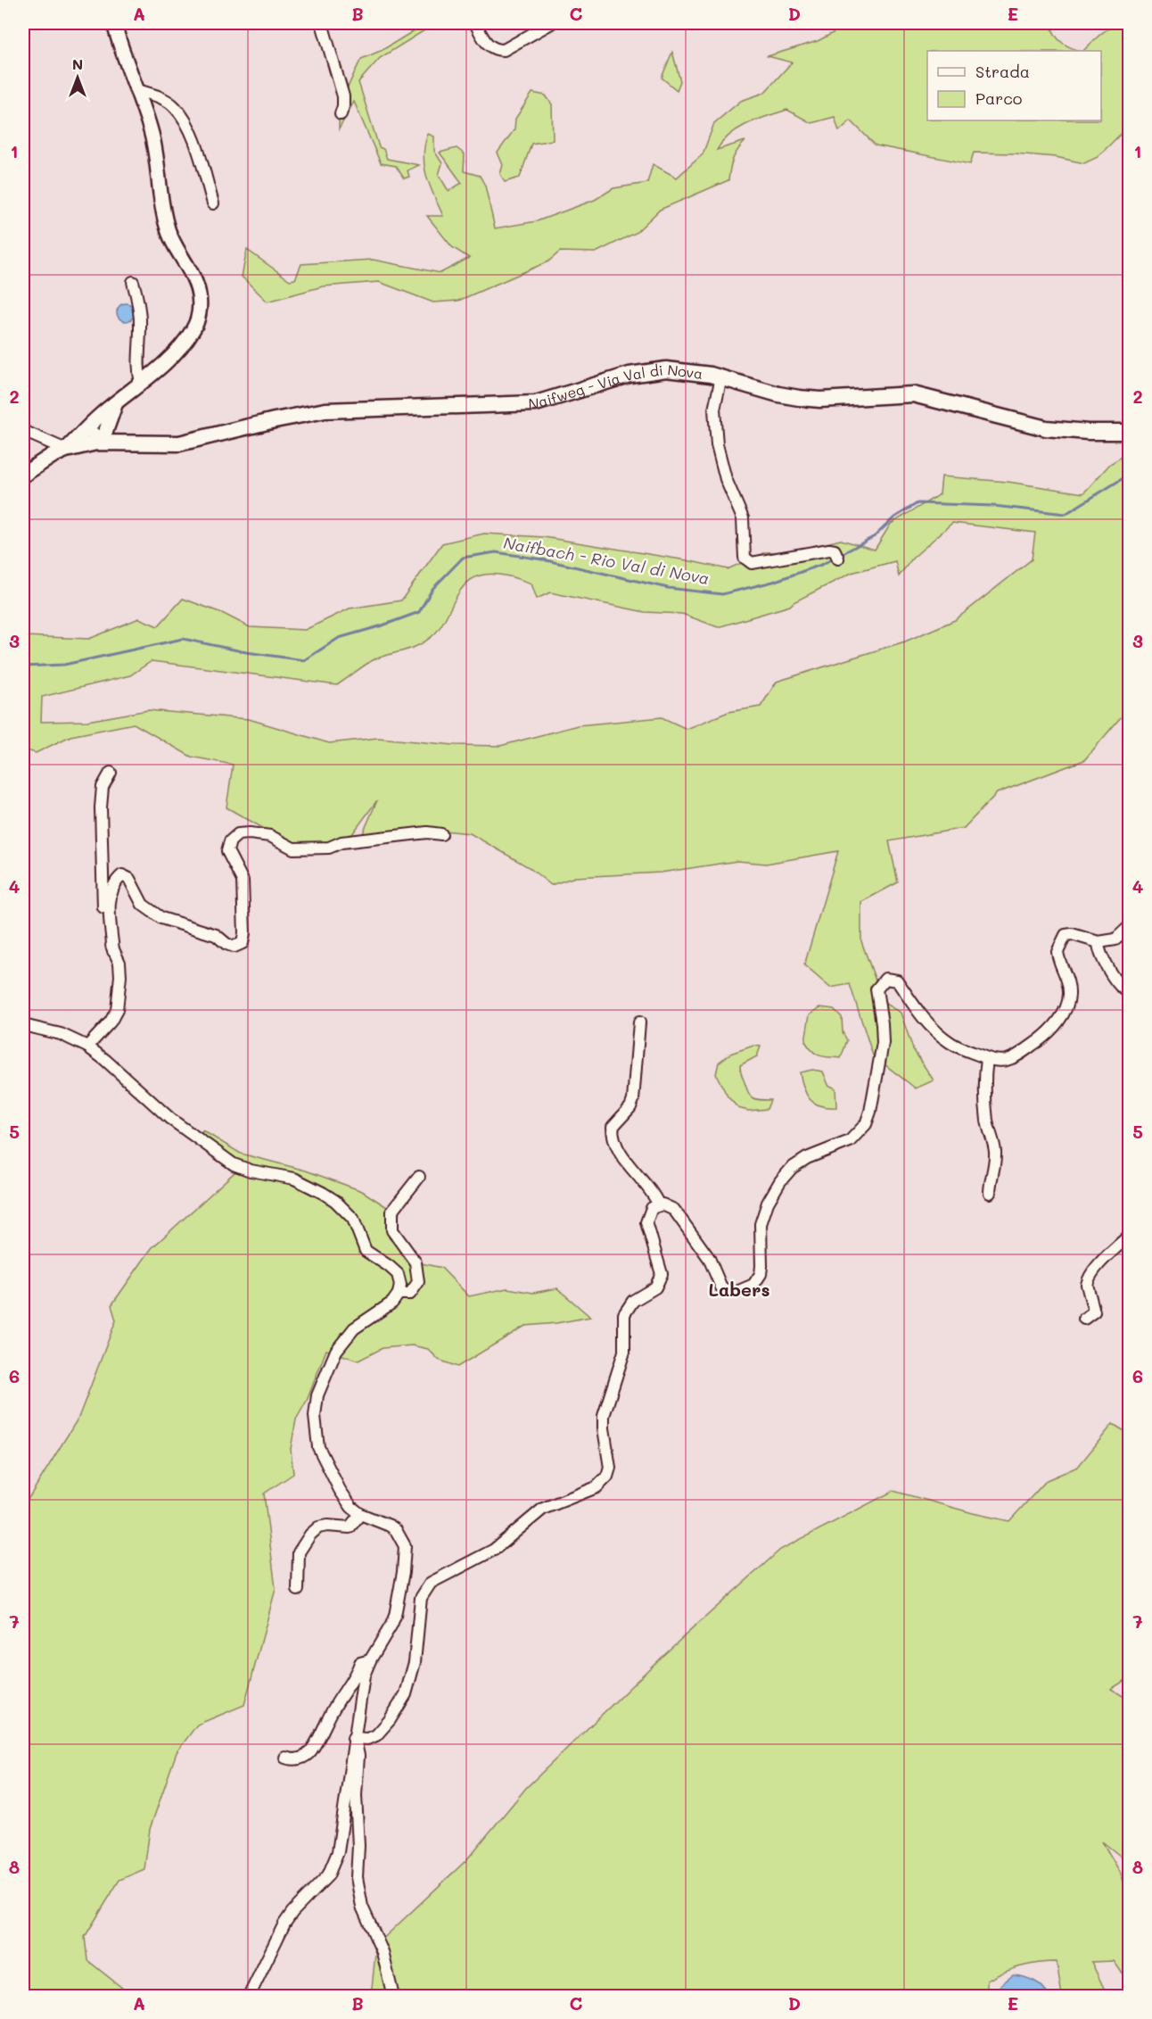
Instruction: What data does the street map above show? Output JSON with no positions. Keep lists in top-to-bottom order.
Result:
{
  "streets": {
    "main road": ["Naifweg - Via Val di Nova"]
  },
  "districts": ["Labers"],
  "water": ["Naifbach - Rio Val di Nova"],
  "legend": ["Strada", "Parco"],
  "north": "top",
  "grid": {
    "columns": [
      "A",
      "B",
      "C",
      "D",
      "E"
    ],
    "rows": [
      "1",
      "2",
      "3",
      "4",
      "5",
      "6",
      "7",
      "8"
    ]
  }
}
